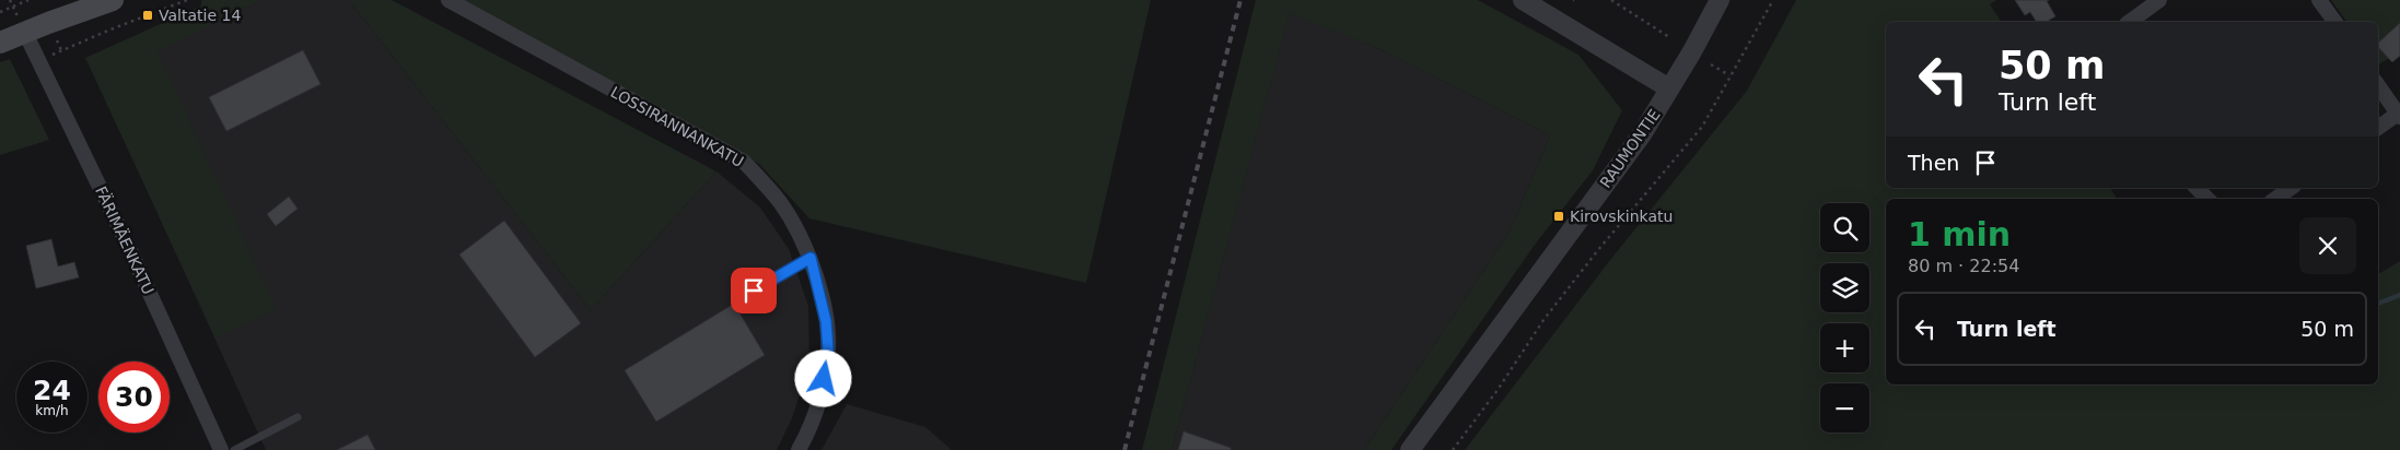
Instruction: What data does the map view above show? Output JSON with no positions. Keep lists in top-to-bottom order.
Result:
{
  "streets": {
    "street": ["LOSSIRANNANKATU", "RAUMONTIE", "FÄRIMÄENKATU"]
  },
  "places": {
    "transit": ["Valtatie 14", "Kirovskinkatu"]
  },
  "page": {
    "turn": ["50 m", "Turn left"],
    "then": "Then",
    "heading": ["1 min", "80 m · 22:54"],
    "map_buttons": ["+", "−"],
    "list": [
      {
        "name": "Turn left",
        "value": "50 m"
      }
    ],
    "speed": "24 km/h",
    "limit": "30"
  }
}
